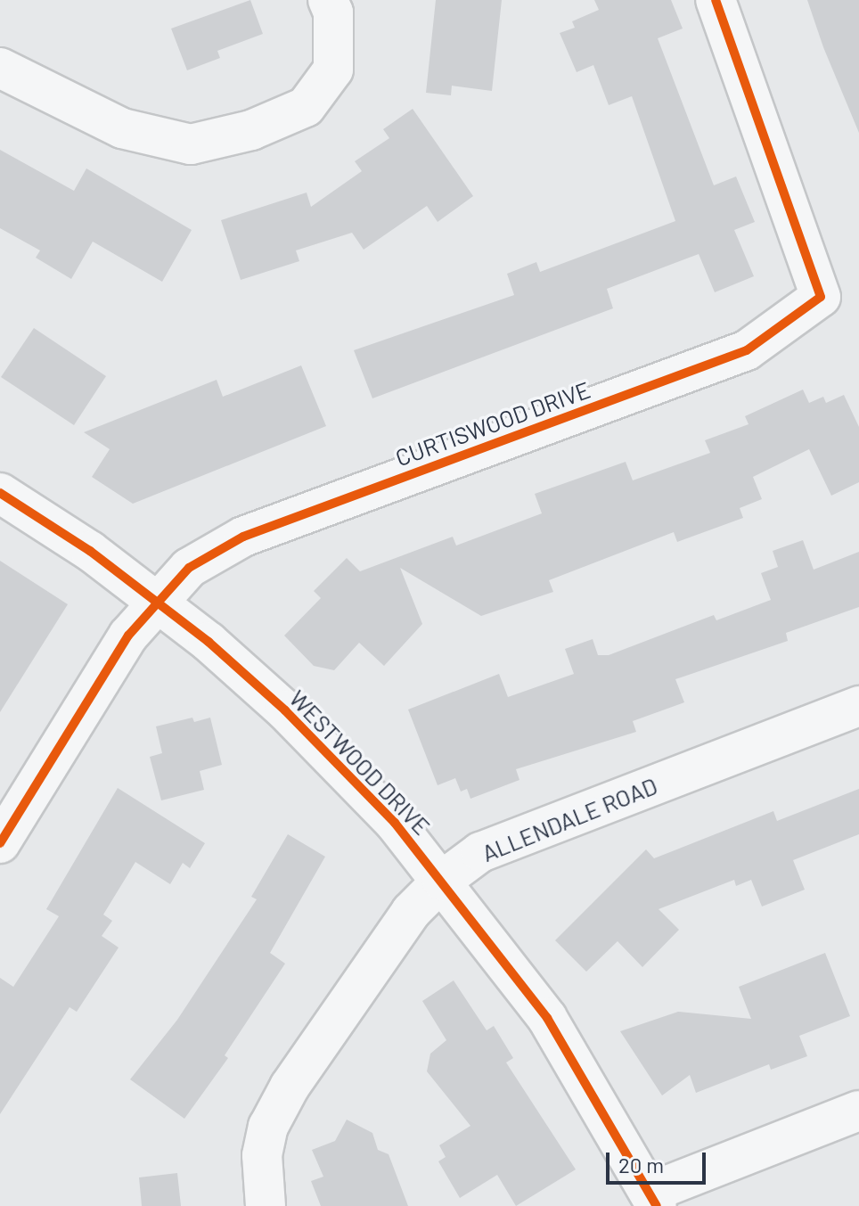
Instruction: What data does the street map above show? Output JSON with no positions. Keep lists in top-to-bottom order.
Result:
{
  "streets": {
    "street": ["CURTISWOOD DRIVE", "WESTWOOD DRIVE", "ALLENDALE ROAD"]
  },
  "crossings": [
    ["CURTISWOOD DRIVE", "WESTWOOD DRIVE"],
    ["WESTWOOD DRIVE", "ALLENDALE ROAD"]
  ],
  "scale_bar": "20 m"
}
